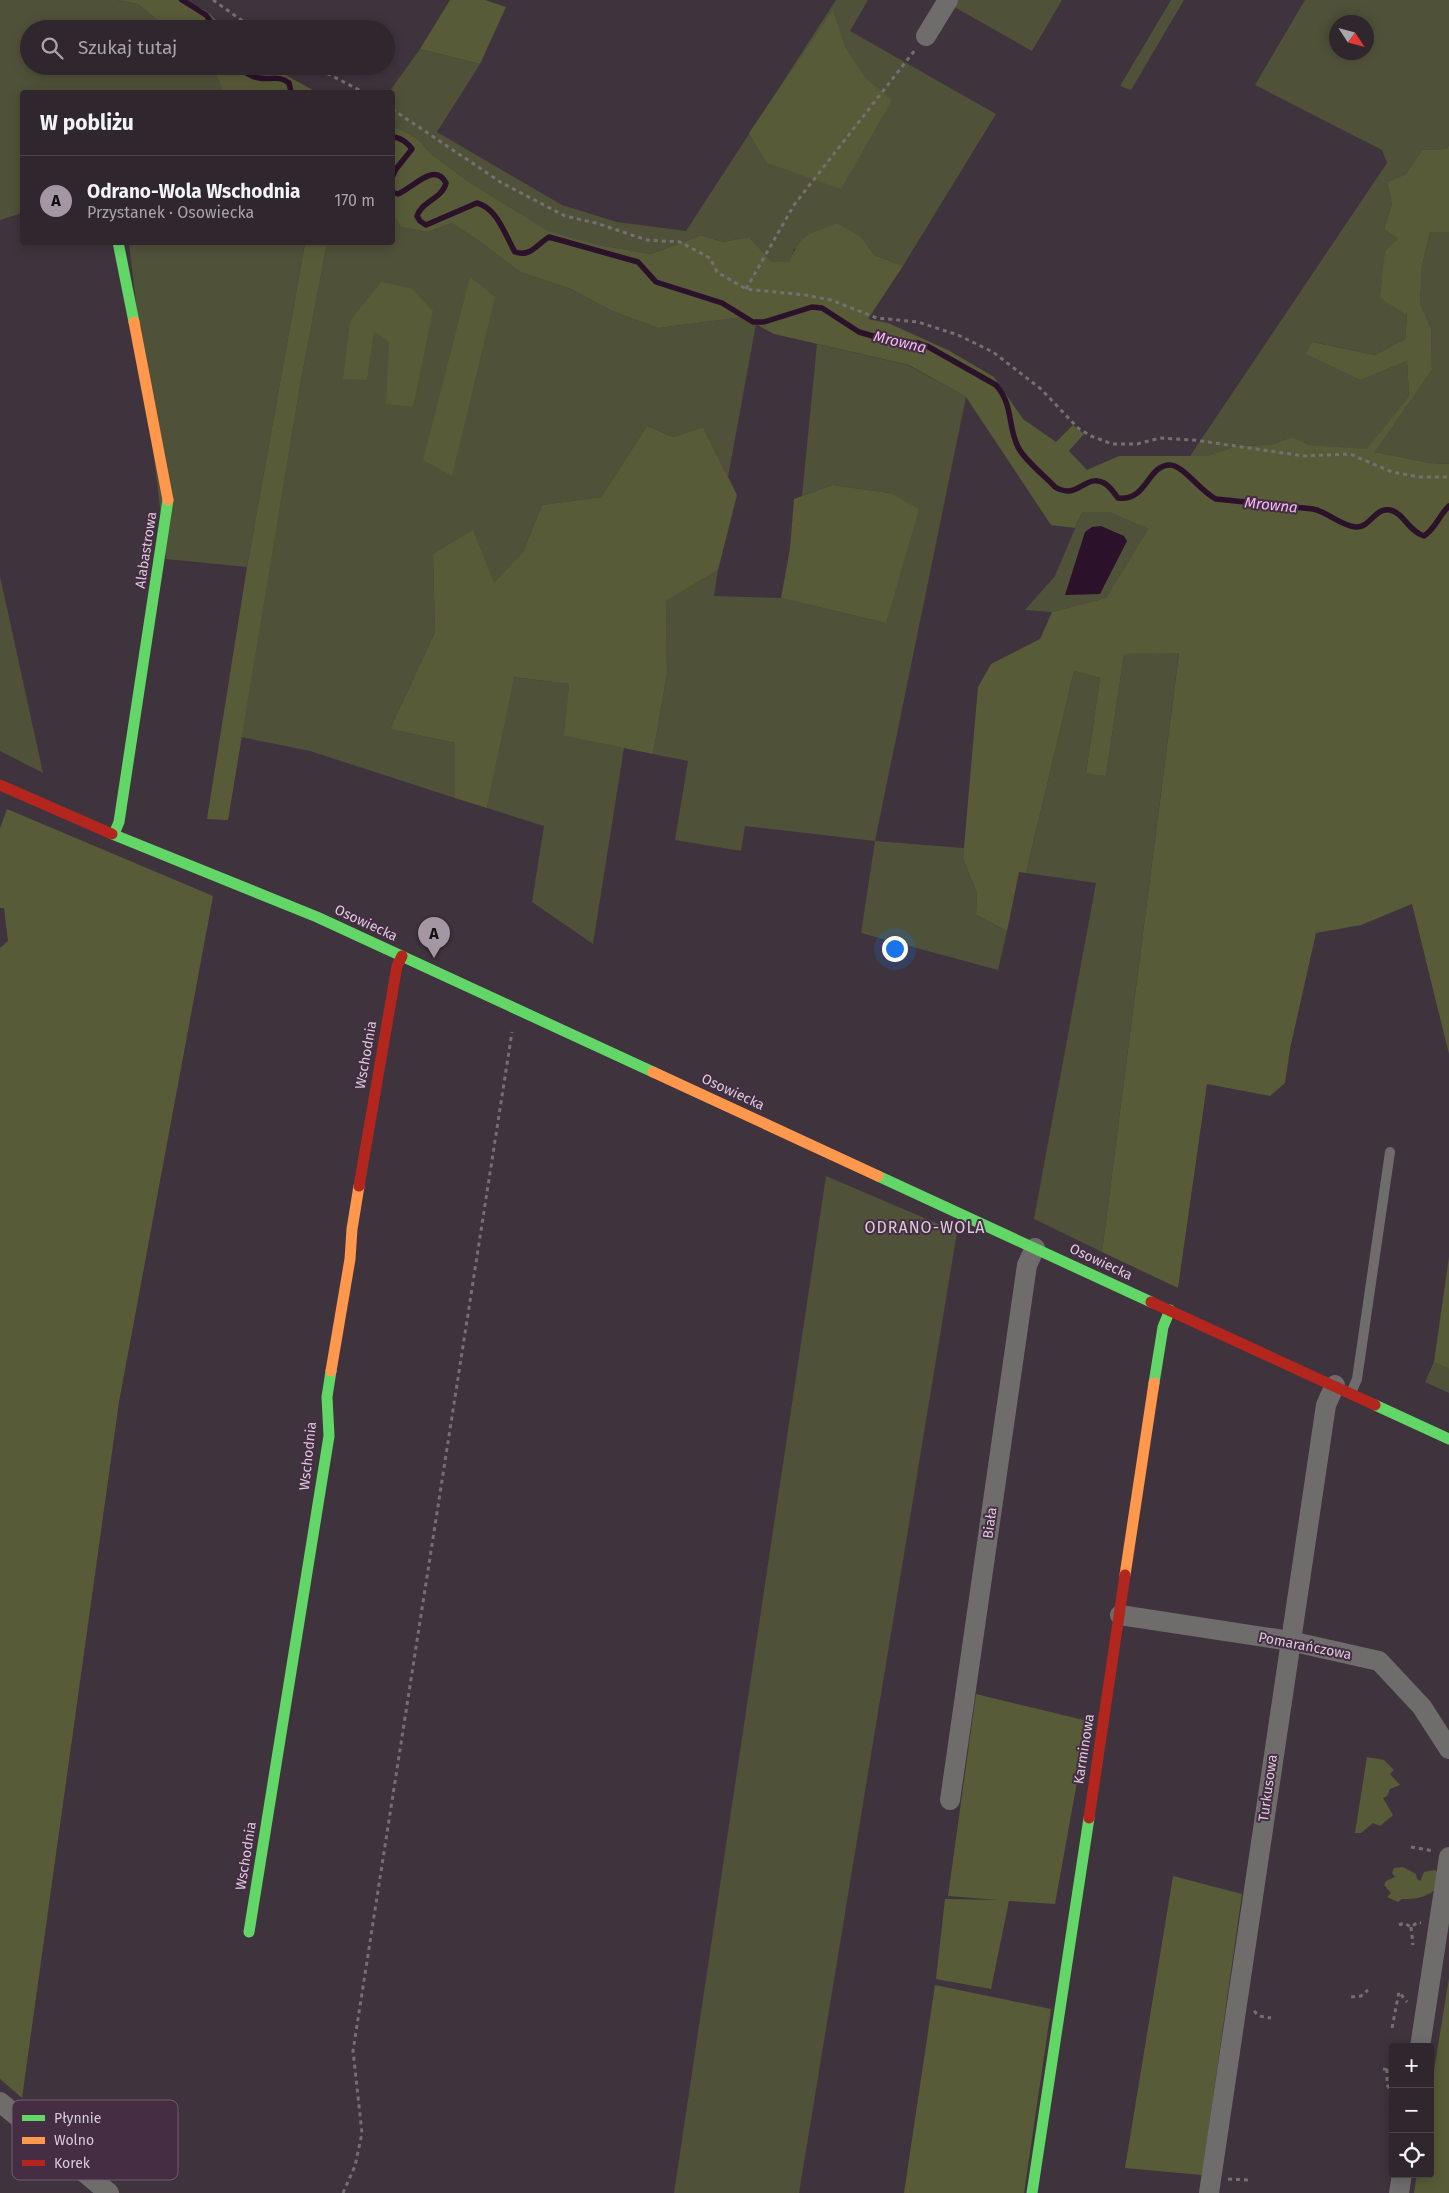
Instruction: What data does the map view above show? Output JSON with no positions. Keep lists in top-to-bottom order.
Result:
{
  "streets": {
    "street": [
      "Alabastrowa",
      "Osowiecka",
      "Wschodnia",
      "Biała",
      "Pomarańczowa",
      "Karminowa",
      "Turkusowa"
    ]
  },
  "crossings": [
    ["Alabastrowa", "Osowiecka"],
    ["Osowiecka", "Wschodnia"],
    ["Osowiecka", "Biała"],
    ["Osowiecka", "Karminowa"],
    ["Osowiecka", "Turkusowa"],
    ["Pomarańczowa", "Karminowa"],
    ["Pomarańczowa", "Turkusowa"]
  ],
  "districts": ["ODRANO-WOLA"],
  "water": ["Mrowna"],
  "legend": ["Płynnie", "Wolno", "Korek"],
  "north": "bottom right",
  "page": {
    "search": "Szukaj tutaj",
    "heading": "W pobliżu",
    "list": [
      {
        "mark": "A",
        "name": "Odrano-Wola Wschodnia",
        "note": "Przystanek · Osowiecka",
        "value": "170 m"
      }
    ],
    "pins": "A",
    "map_buttons": ["+", "−"]
  }
}
